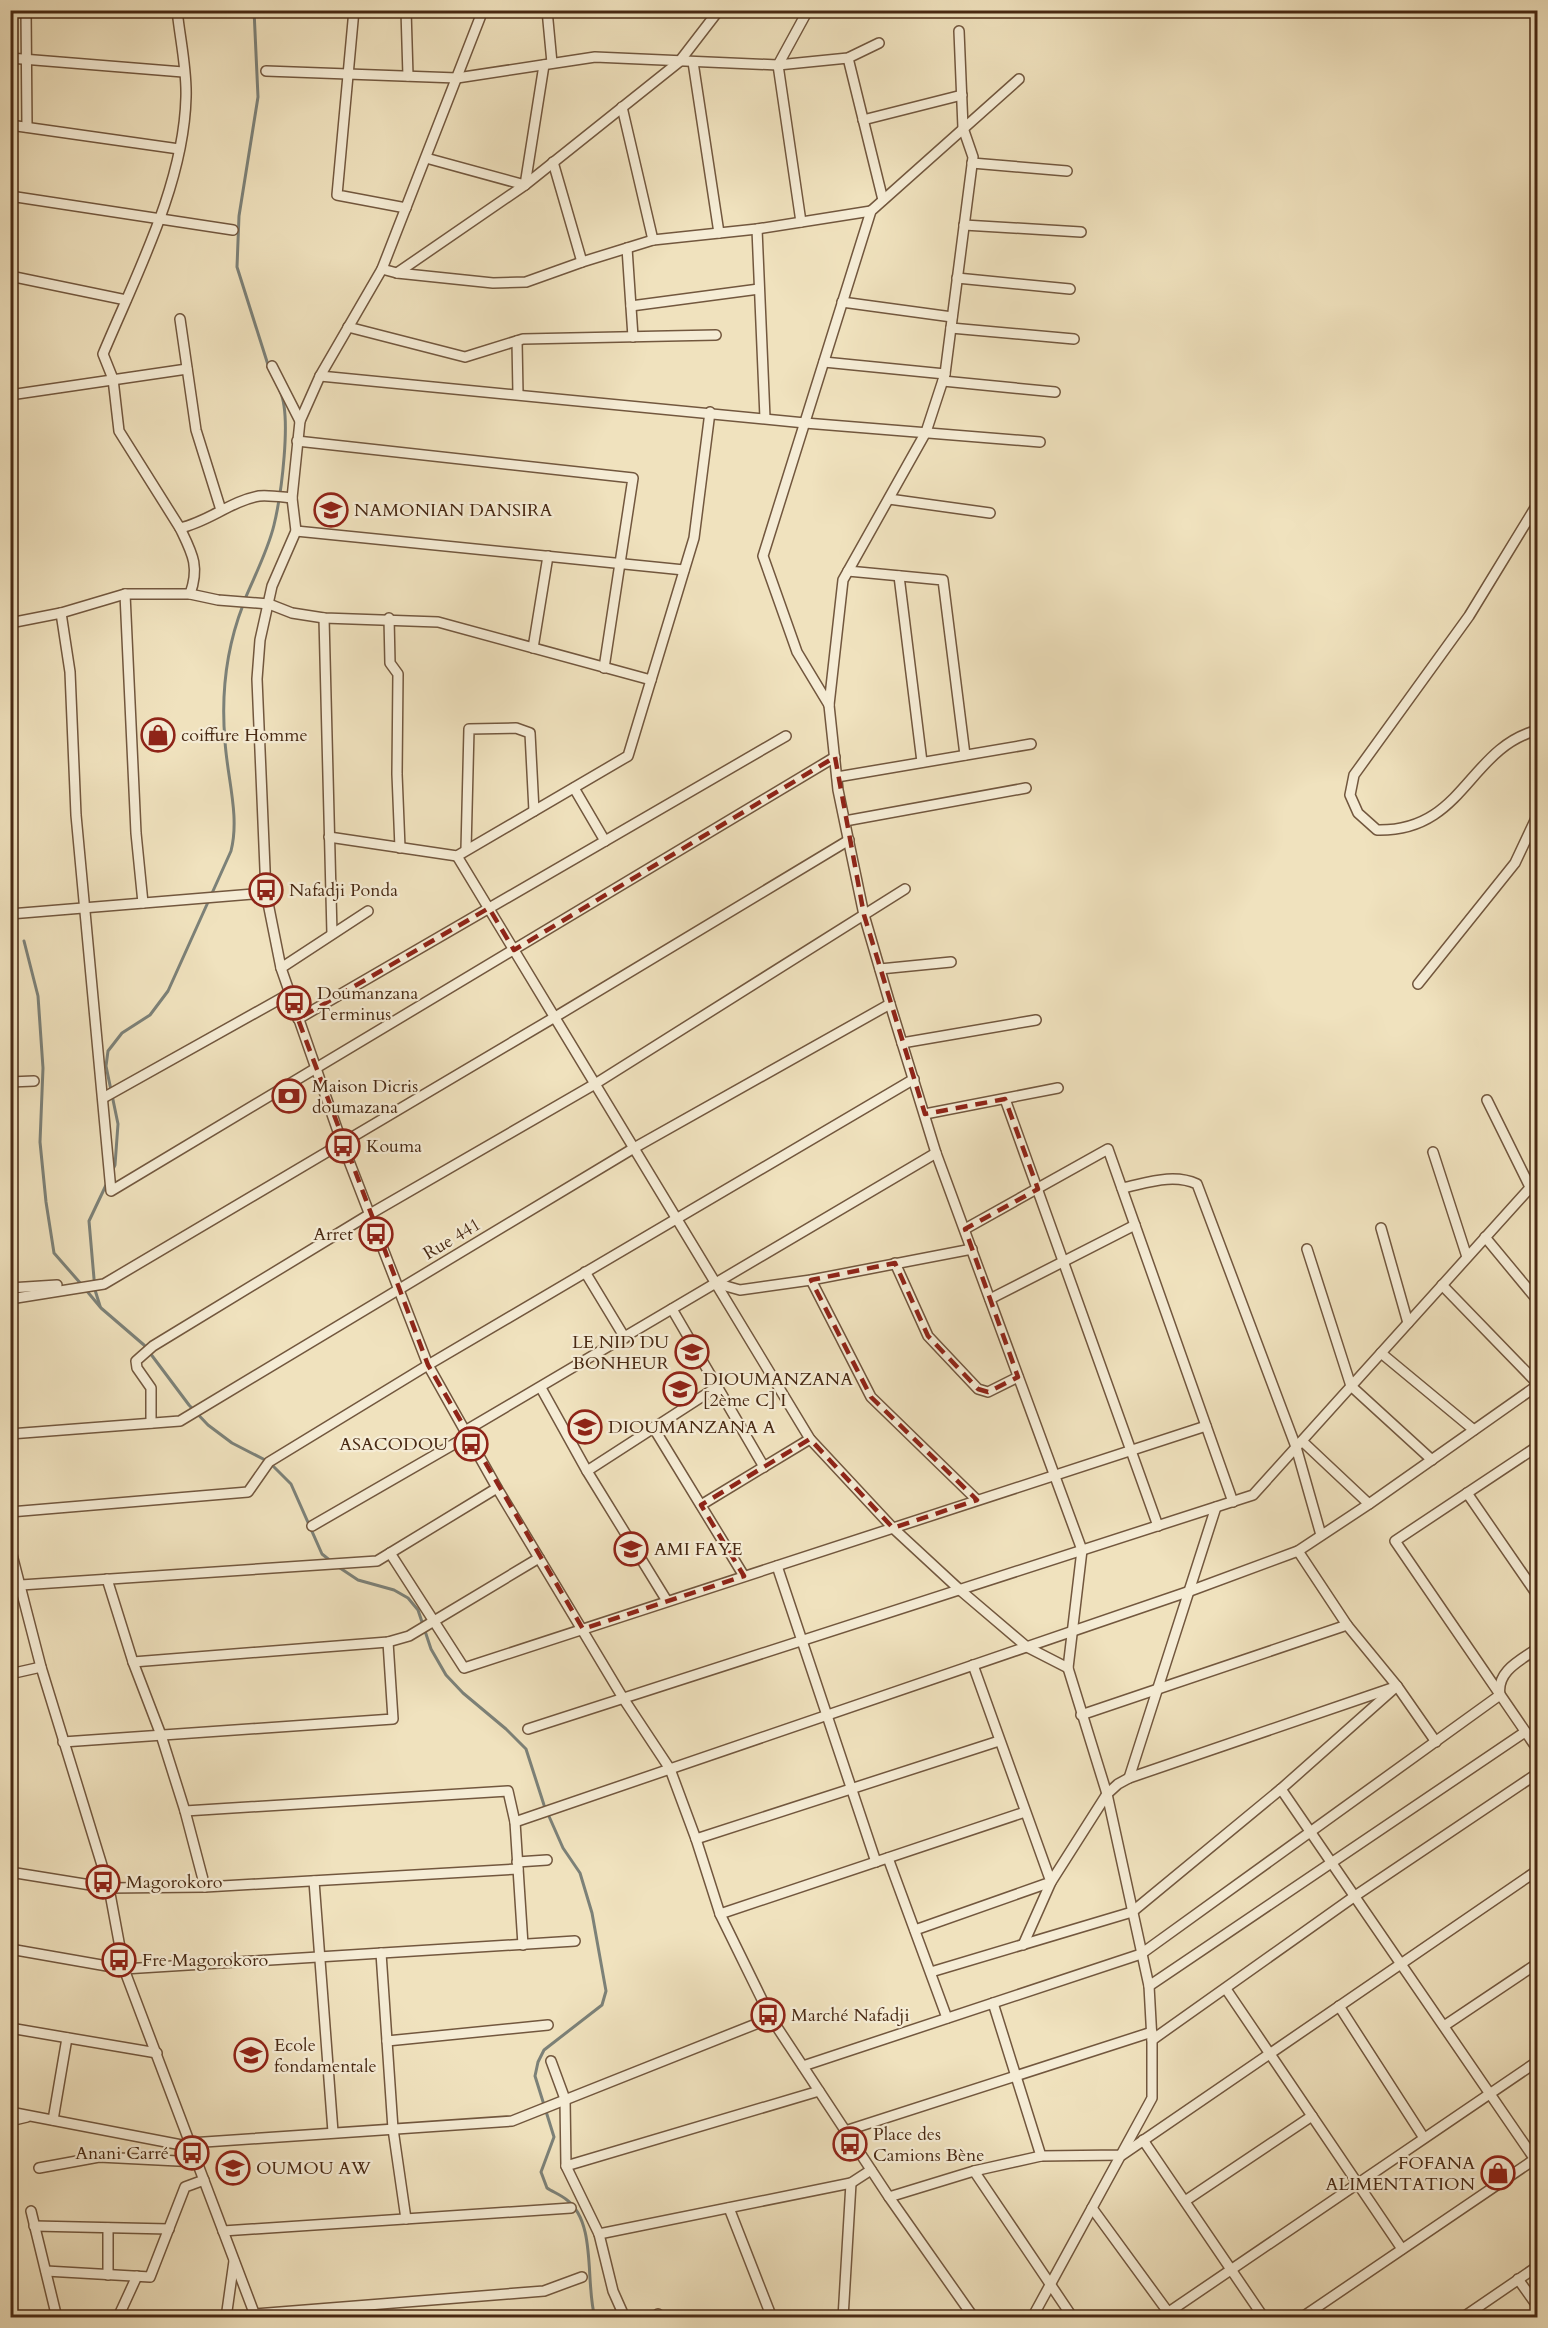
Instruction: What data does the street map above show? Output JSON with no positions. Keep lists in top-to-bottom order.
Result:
{
  "streets": {
    "street": ["Rue 441"]
  },
  "places": {
    "school or university": [
      "NAMONIAN DANSIRA",
      "LE NID DU BONHEUR",
      "DIOUMANZANA [2ème C] I",
      "DIOUMANZANA A",
      "AMI FAYE",
      "Ecole fondamentale",
      "OUMOU AW"
    ],
    "shop": ["coiffure Homme", "FOFANA ALIMENTATION"],
    "bus stop": [
      "Nafadji Ponda",
      "Doumanzana Terminus",
      "Kouma",
      "Arret",
      "ASACODOU",
      "Magorokoro",
      "Fre Magorokoro",
      "Marché Nafadji",
      "Place des Camions Bène",
      "Anani Carré"
    ],
    "bank": ["Maison Dicris doumazana"]
  }
}
